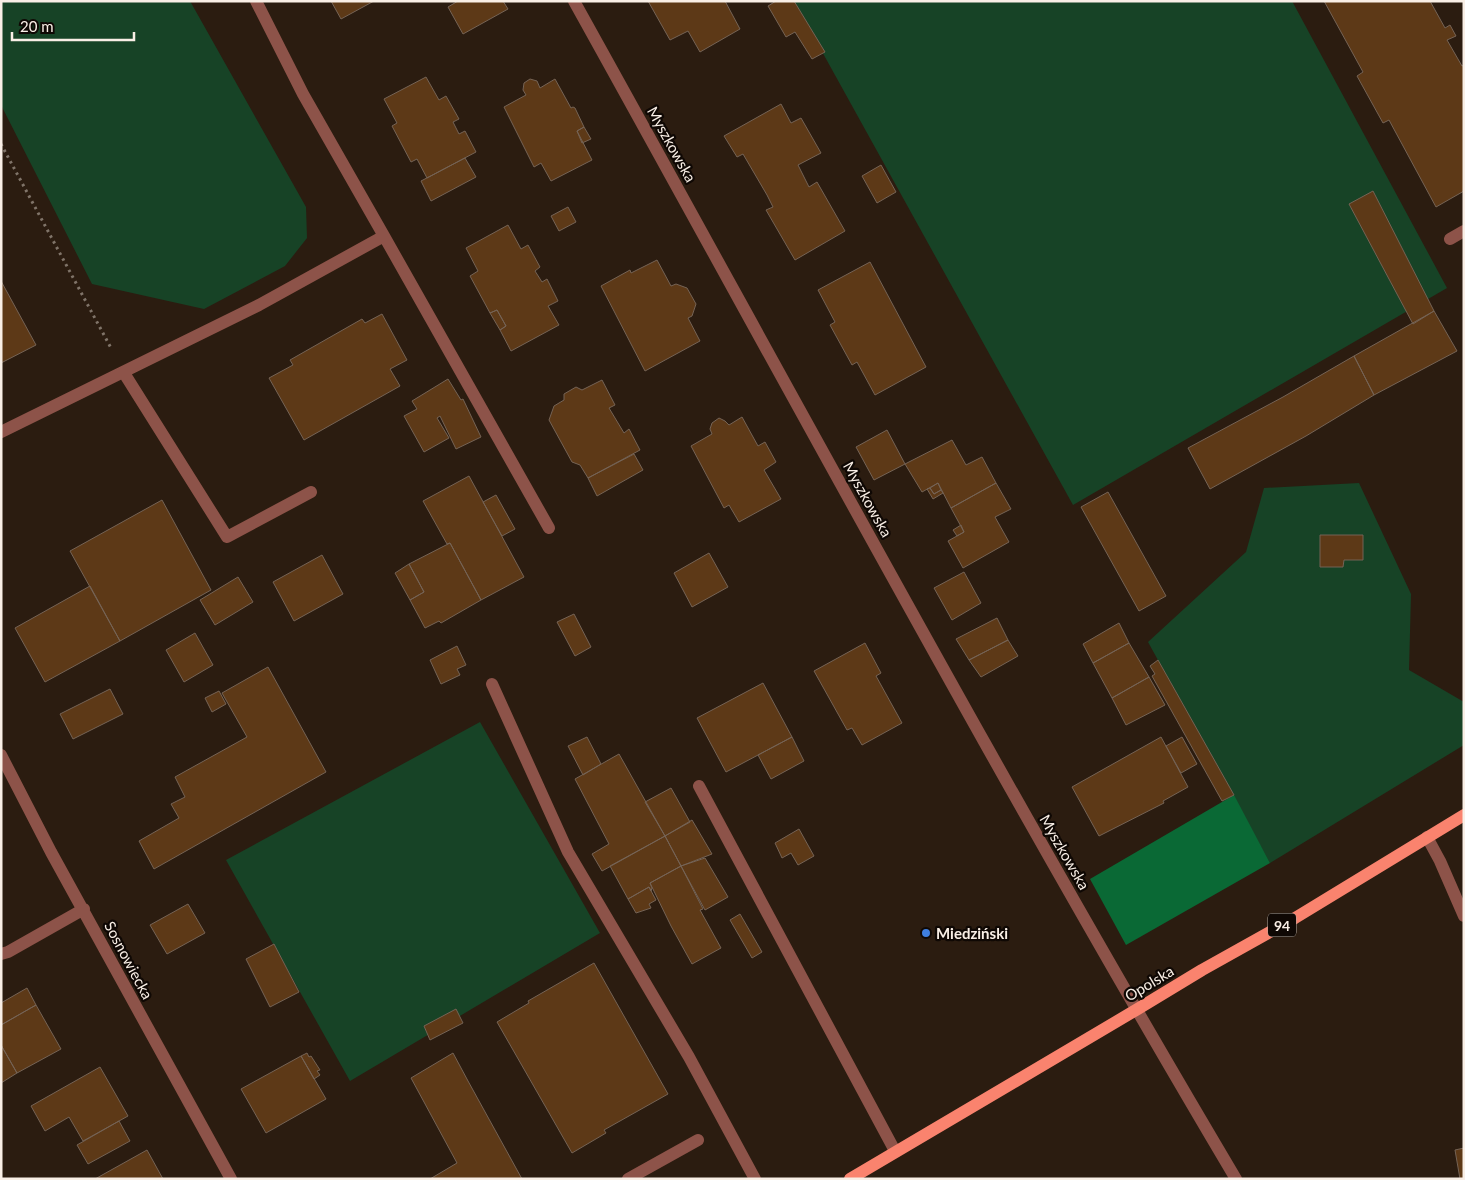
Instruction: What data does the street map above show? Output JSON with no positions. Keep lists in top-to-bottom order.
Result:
{
  "streets": {
    "main road": ["94", "Opolska"],
    "street": ["Myszkowska", "Sosnowiecka"]
  },
  "crossings": [
    ["Myszkowska", "Opolska"]
  ],
  "places": ["Miedziński"],
  "scale_bar": "20 m"
}
